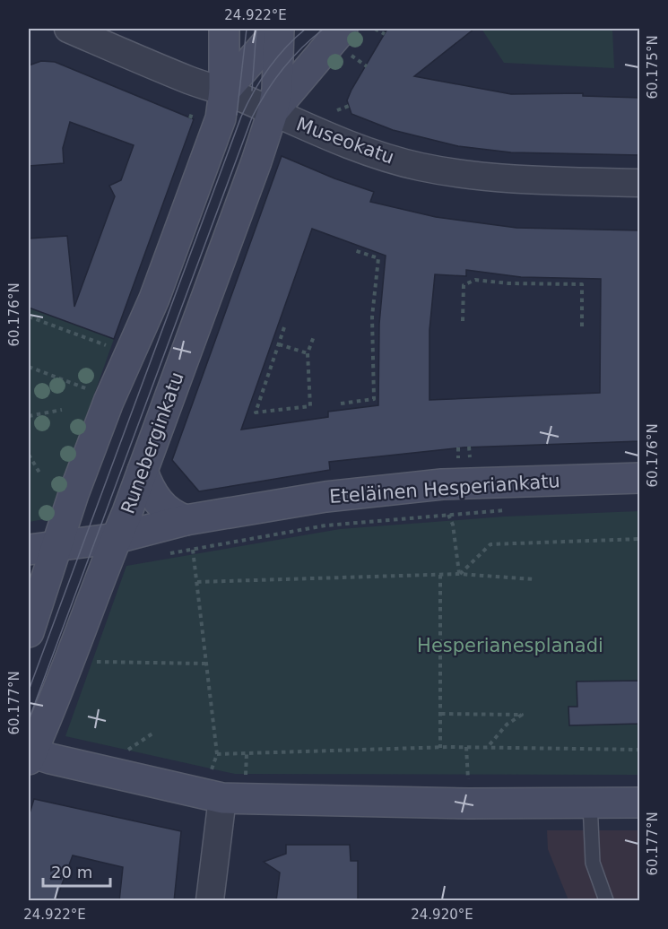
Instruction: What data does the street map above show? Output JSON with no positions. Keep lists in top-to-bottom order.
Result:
{
  "streets": {
    "main road": ["Runeberginkatu", "Eteläinen Hesperiankatu"],
    "street": ["Museokatu"]
  },
  "crossings": [
    ["Museokatu", "Runeberginkatu"],
    ["Runeberginkatu", "Eteläinen Hesperiankatu"]
  ],
  "parks": ["Hesperianesplanadi"],
  "scale_bar": "20 m",
  "coordinates": [
    "24.922°E",
    "60.175°N",
    "60.176°N",
    "60.177°N",
    "24.920°E"
  ]
}
